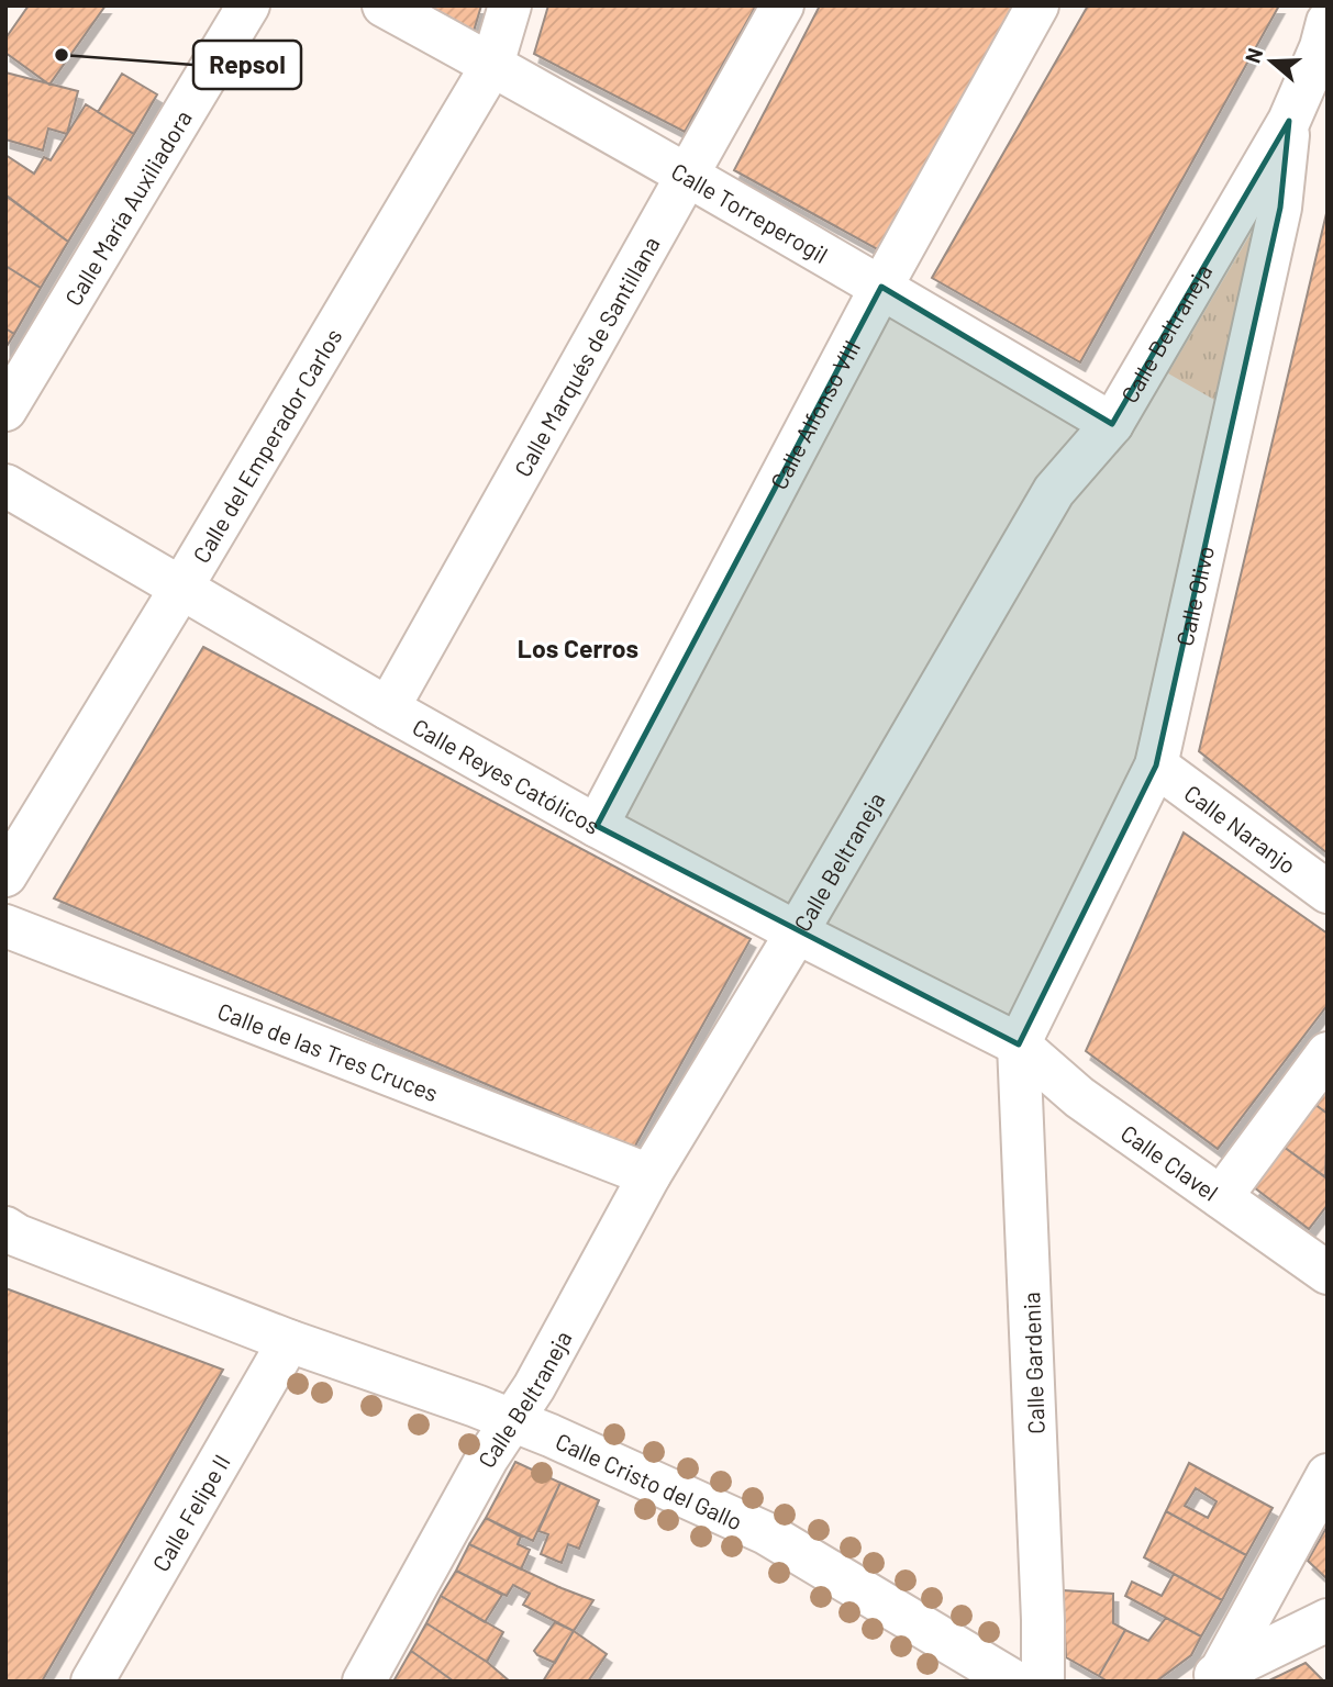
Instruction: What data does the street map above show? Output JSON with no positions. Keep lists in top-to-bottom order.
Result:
{
  "streets": {
    "street": [
      "Calle María Auxiliadora",
      "Calle Torreperogil",
      "Calle Beltraneja",
      "Calle Marqués de Santillana",
      "Calle Alfonso VIII",
      "Calle del Emperador Carlos",
      "Calle Olivo",
      "Calle Reyes Católicos",
      "Calle Naranjo",
      "Calle de las Tres Cruces",
      "Calle Clavel",
      "Calle Gardenia",
      "Calle Cristo del Gallo",
      "Calle Felipe II"
    ]
  },
  "crossings": [
    ["Calle Torreperogil", "Calle Beltraneja"],
    ["Calle Torreperogil", "Calle Marqués de Santillana"],
    ["Calle Torreperogil", "Calle Alfonso VIII"],
    ["Calle Torreperogil", "Calle del Emperador Carlos"],
    ["Calle Beltraneja", "Calle Olivo"],
    ["Calle Beltraneja", "Calle Reyes Católicos"],
    ["Calle Beltraneja", "Calle de las Tres Cruces"],
    ["Calle Beltraneja", "Calle Cristo del Gallo"],
    ["Calle Marqués de Santillana", "Calle Reyes Católicos"],
    ["Calle Alfonso VIII", "Calle Reyes Católicos"],
    ["Calle del Emperador Carlos", "Calle Reyes Católicos"],
    ["Calle Olivo", "Calle Reyes Católicos"],
    ["Calle Olivo", "Calle Naranjo"],
    ["Calle Olivo", "Calle Clavel"],
    ["Calle Olivo", "Calle Gardenia"],
    ["Calle Reyes Católicos", "Calle Clavel"],
    ["Calle Reyes Católicos", "Calle Gardenia"],
    ["Calle Clavel", "Calle Gardenia"],
    ["Calle Cristo del Gallo", "Calle Felipe II"]
  ],
  "districts": ["Los Cerros"],
  "places": ["Repsol"],
  "north": "left"
}
